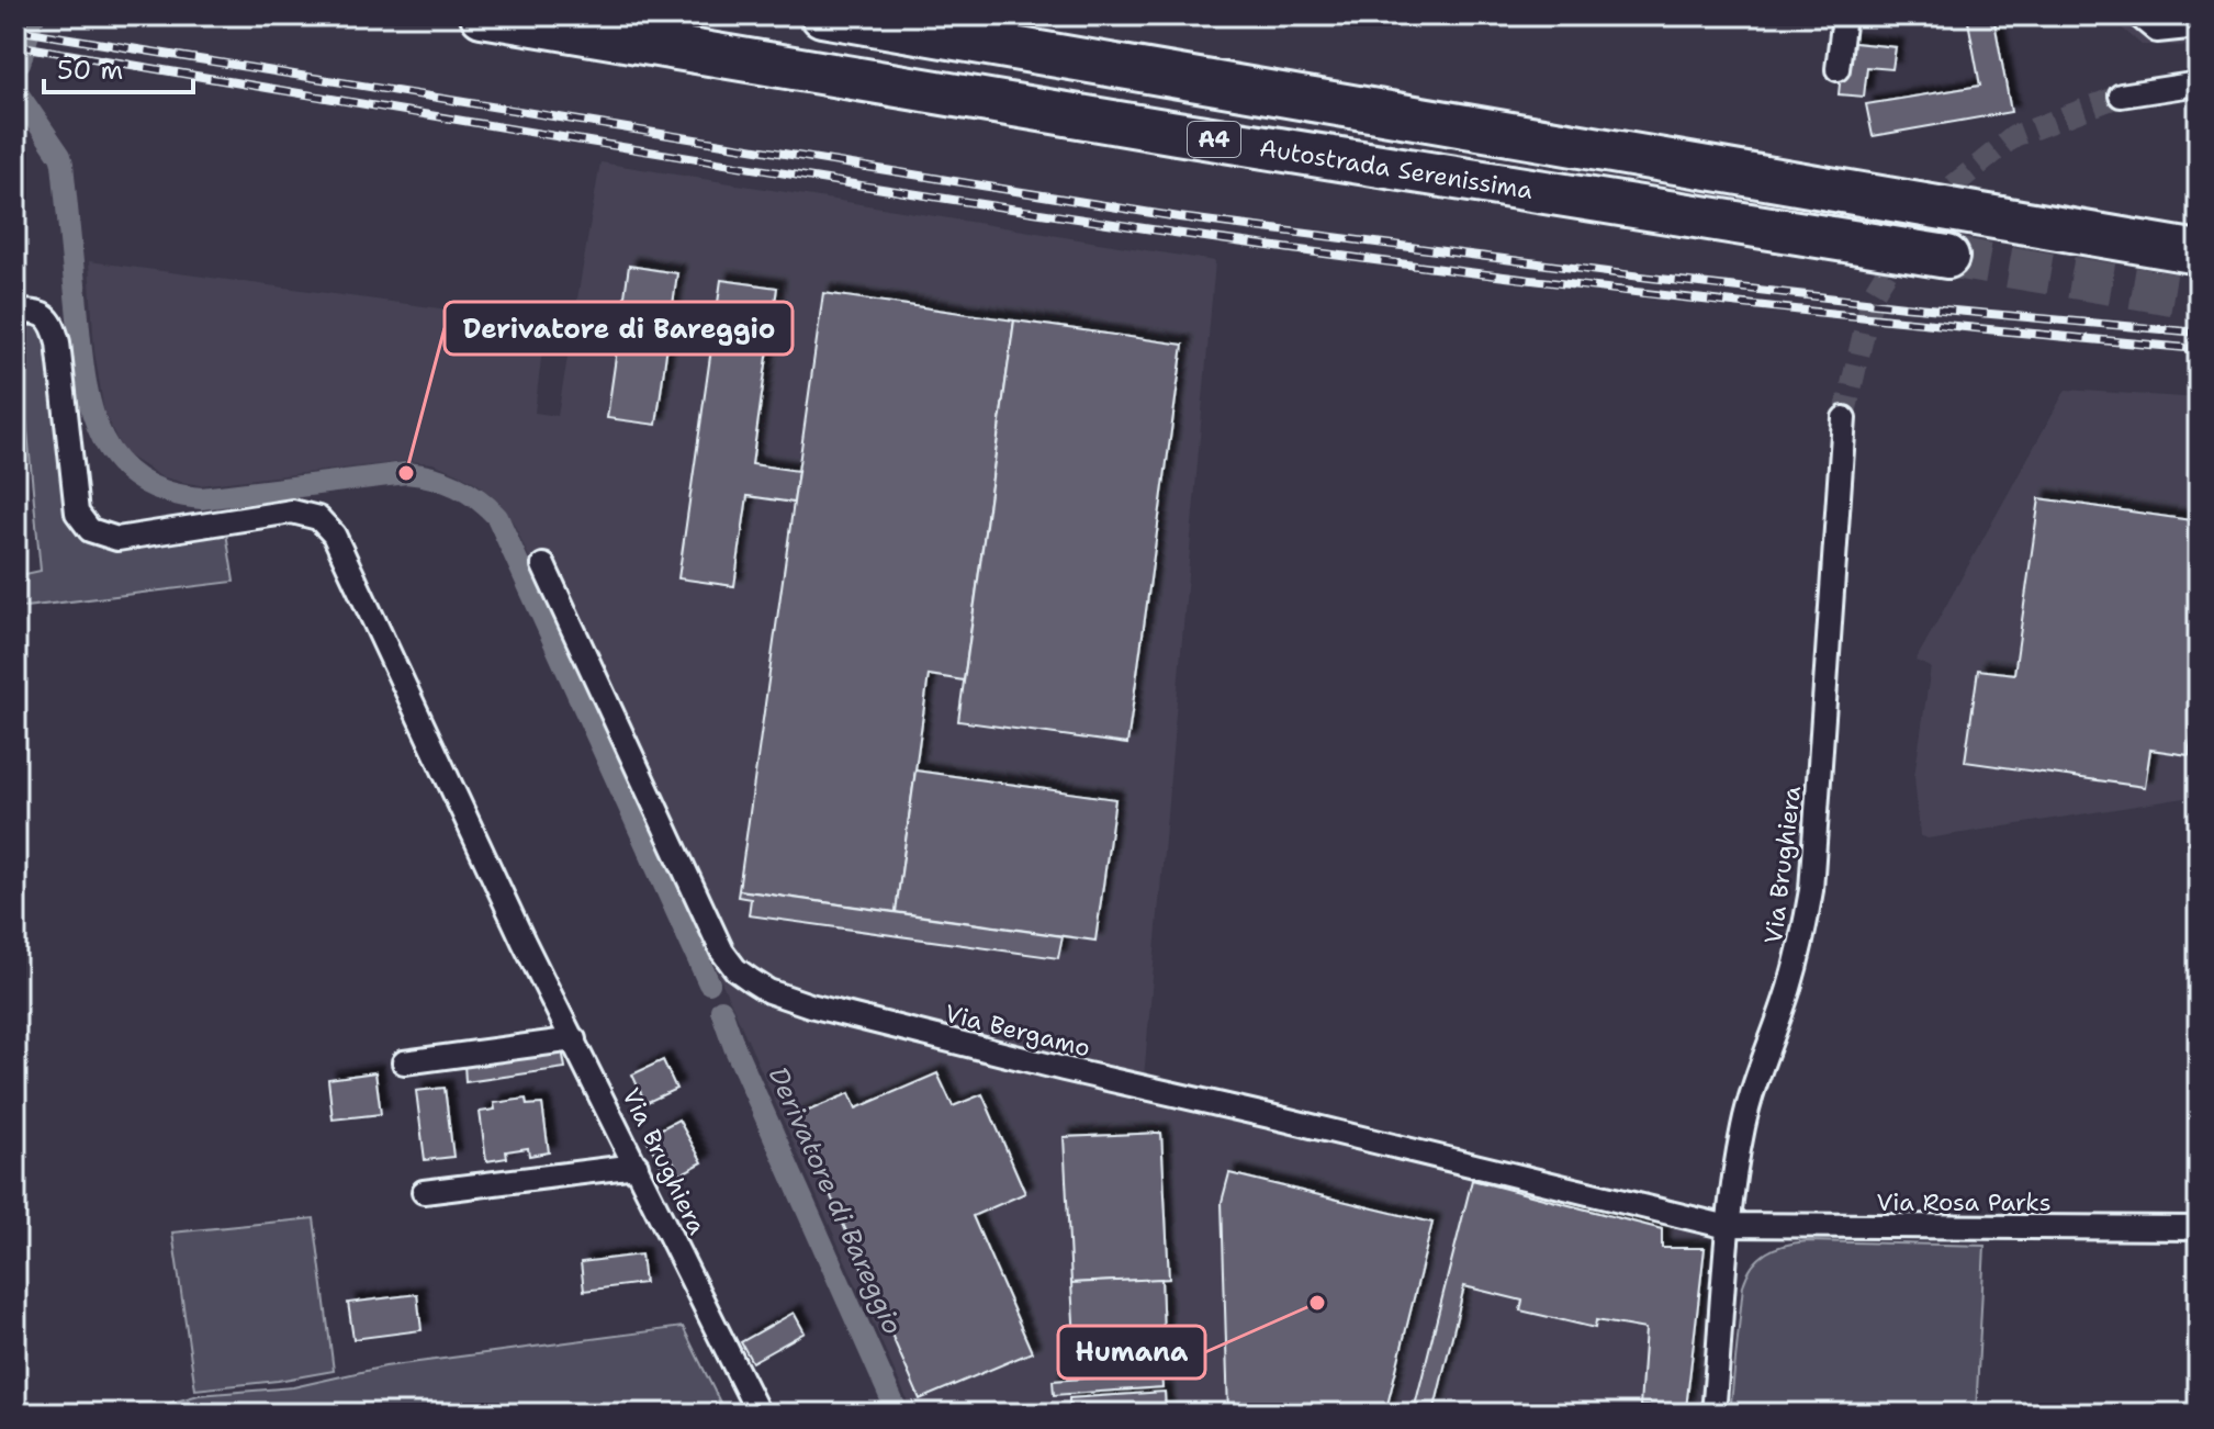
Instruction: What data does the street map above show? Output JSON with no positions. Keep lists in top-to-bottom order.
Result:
{
  "streets": {
    "highway": ["A4", "Autostrada Serenissima"],
    "street": ["Via Brughiera", "Via Bergamo", "Via Rosa Parks"]
  },
  "crossings": [
    ["Via Brughiera", "Via Bergamo"],
    ["Via Brughiera", "Via Rosa Parks"],
    ["Via Bergamo", "Via Rosa Parks"]
  ],
  "water": ["Derivatore di Bareggio"],
  "places": ["Derivatore di Bareggio", "Humana"],
  "scale_bar": "50 m"
}
